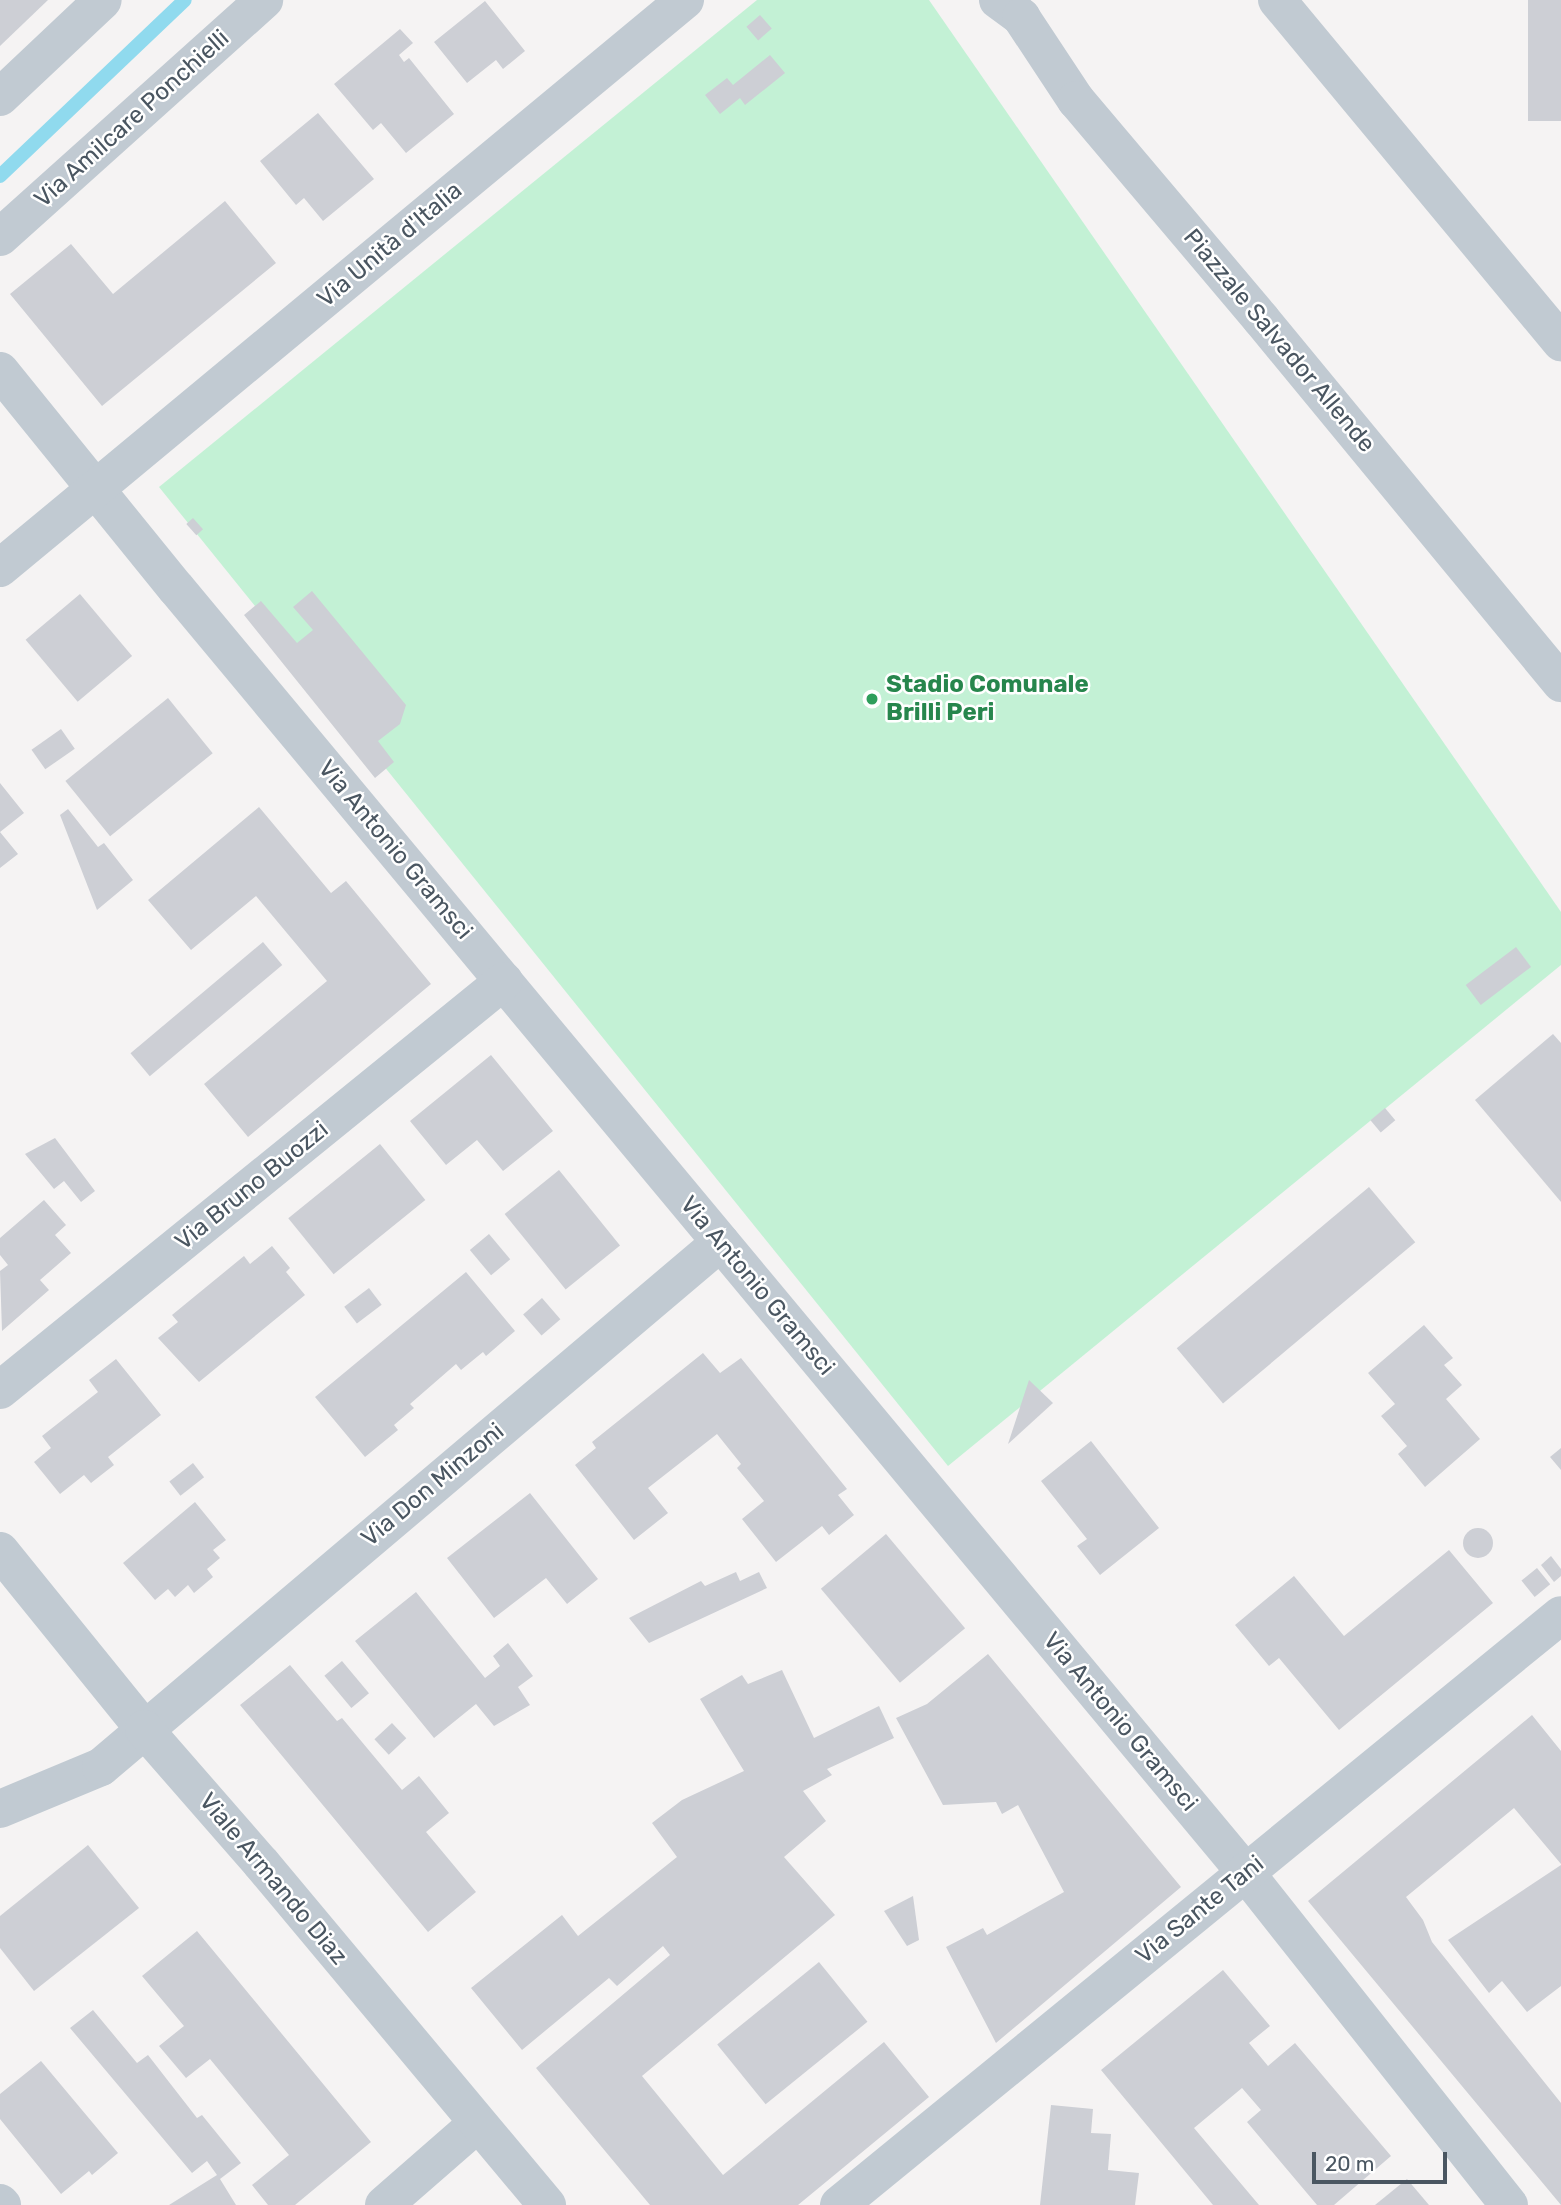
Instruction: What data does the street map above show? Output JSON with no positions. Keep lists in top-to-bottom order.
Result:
{
  "streets": {
    "street": [
      "Via Amilcare Ponchielli",
      "Via Unità d'Italia",
      "Piazzale Salvador Allende",
      "Via Antonio Gramsci",
      "Via Bruno Buozzi",
      "Via Don Minzoni",
      "Viale Armando Diaz",
      "Via Sante Tani"
    ]
  },
  "crossings": [
    ["Via Unità d'Italia", "Via Antonio Gramsci"],
    ["Via Antonio Gramsci", "Via Bruno Buozzi"],
    ["Via Antonio Gramsci", "Via Don Minzoni"],
    ["Via Antonio Gramsci", "Via Sante Tani"],
    ["Via Don Minzoni", "Viale Armando Diaz"]
  ],
  "places": ["Stadio Comunale Brilli Peri"],
  "scale_bar": "20 m"
}
